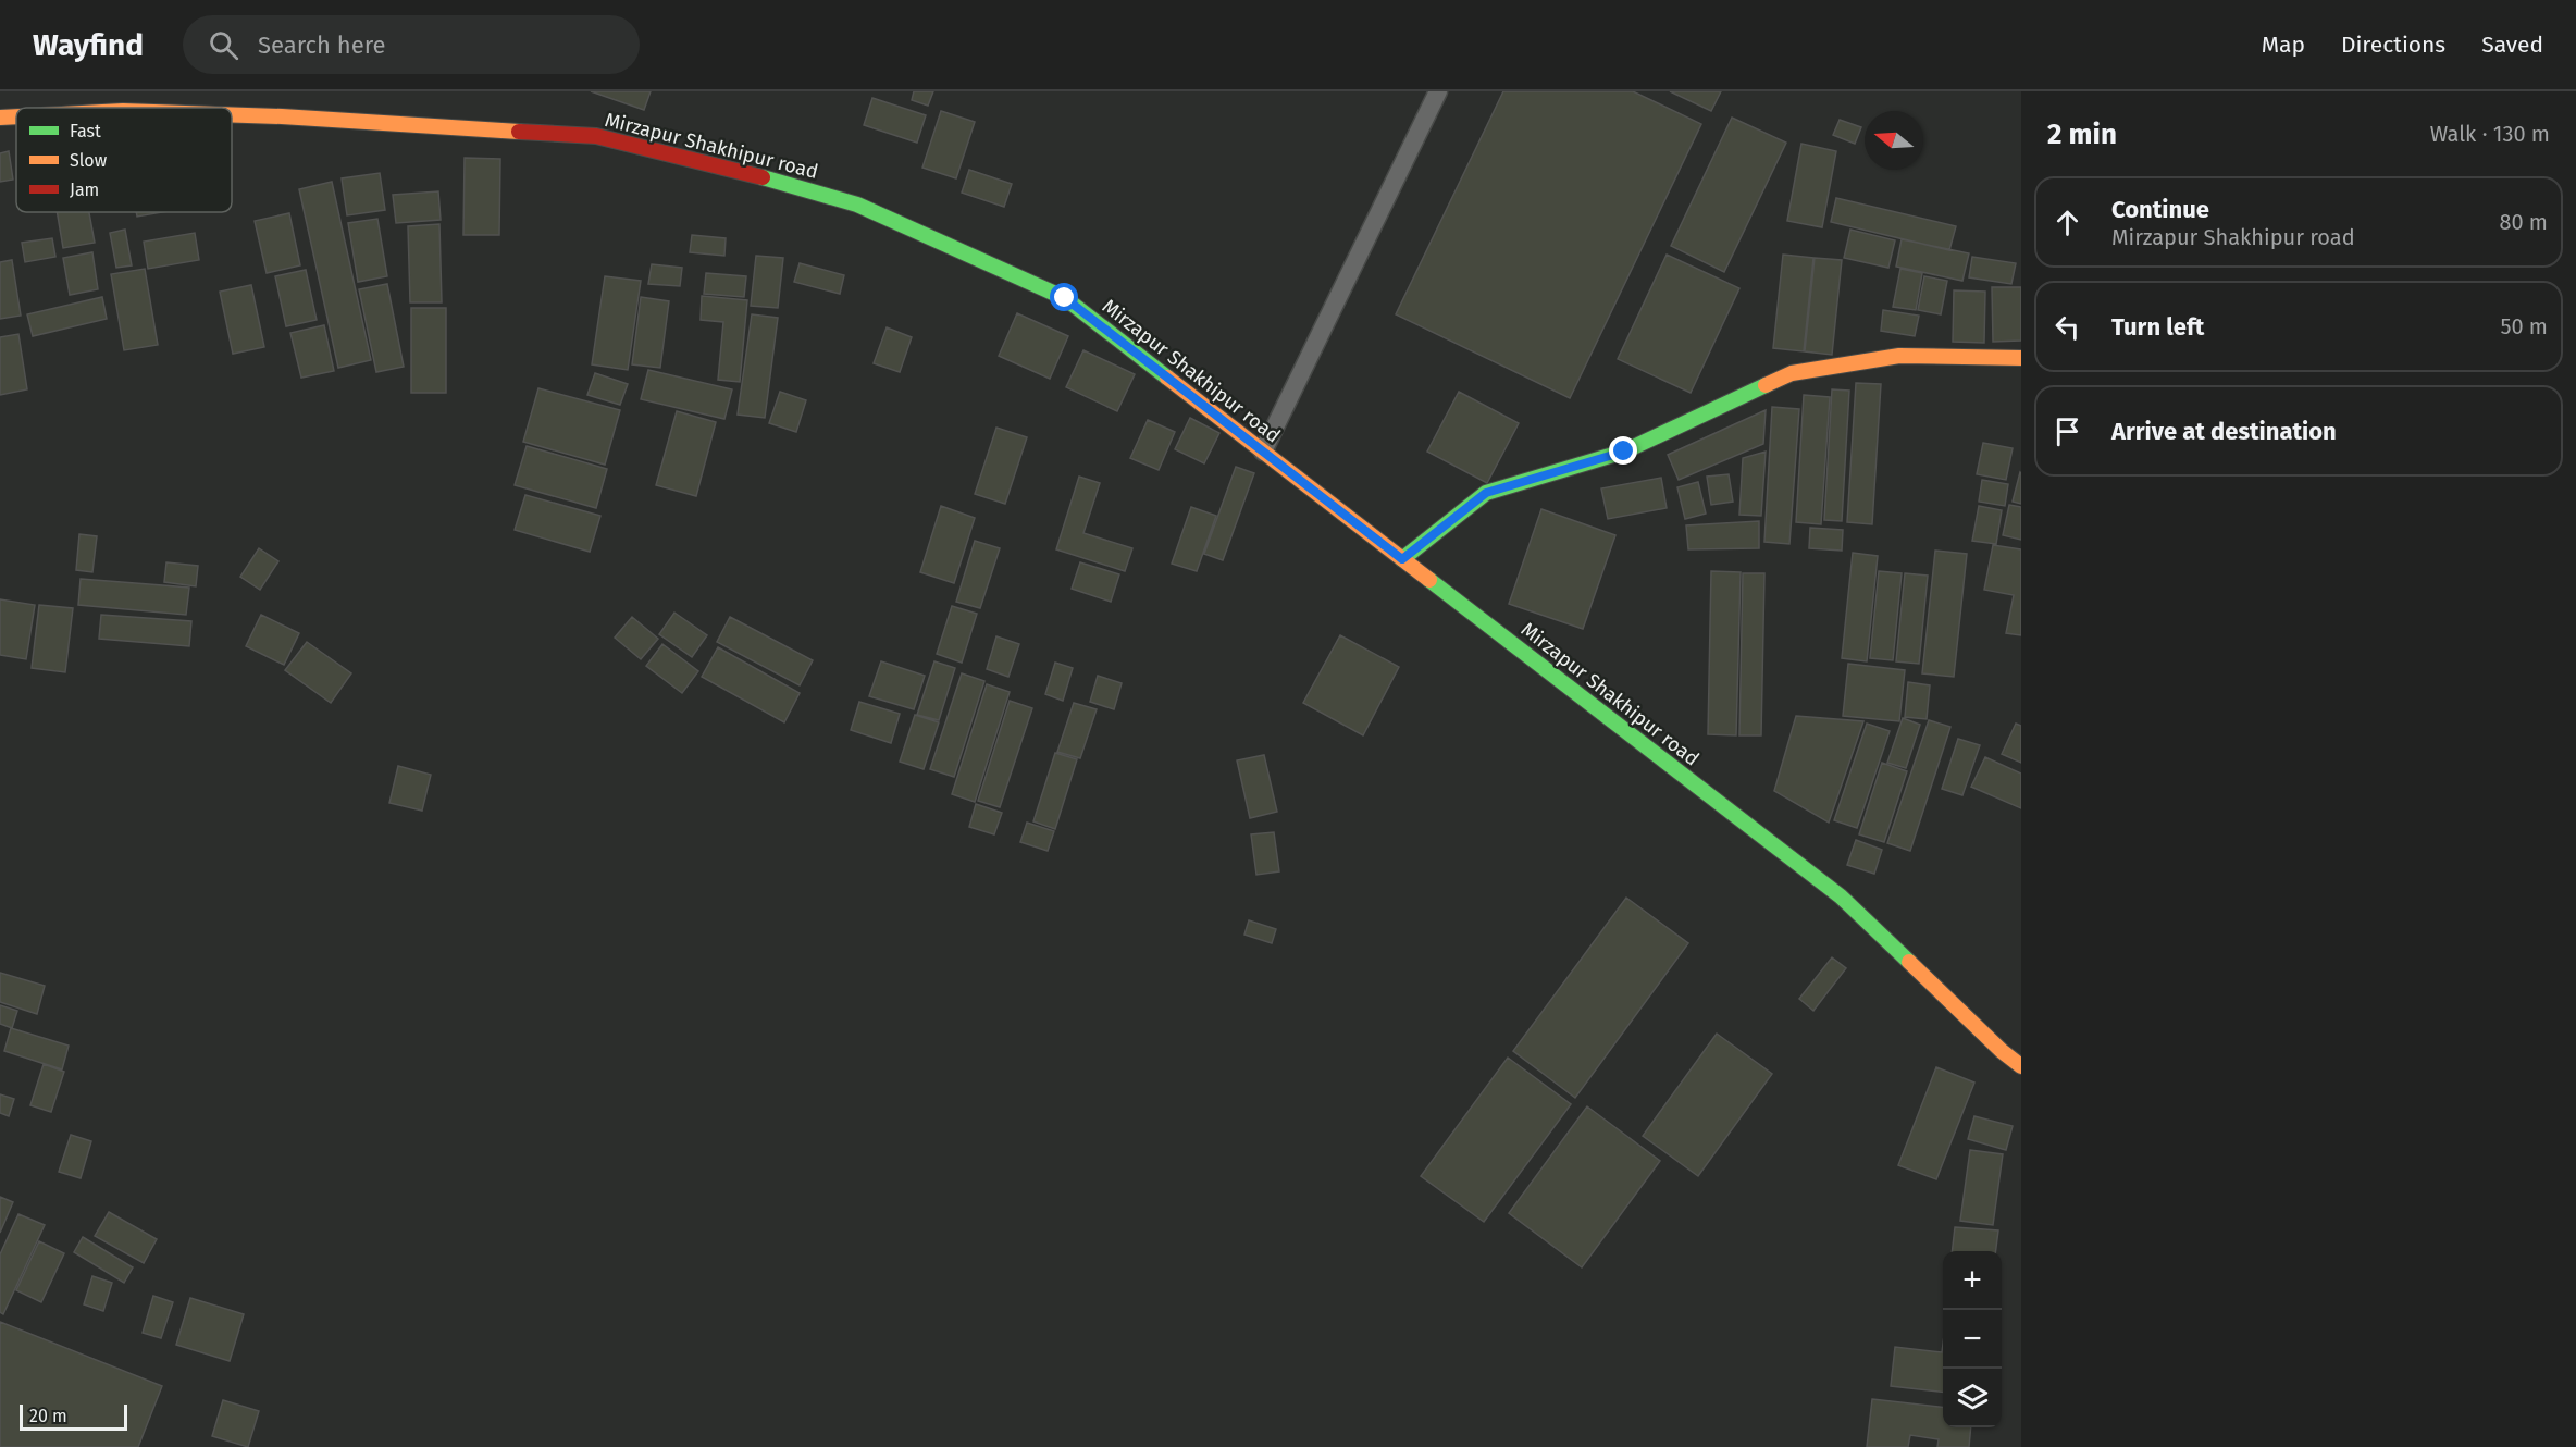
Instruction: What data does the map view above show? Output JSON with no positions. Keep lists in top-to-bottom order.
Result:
{
  "streets": {
    "main road": ["Mirzapur Shakhipur road"]
  },
  "legend": ["Fast", "Slow", "Jam"],
  "scale_bar": "20 m",
  "north": "left",
  "page": {
    "header": "Wayfind",
    "search": "Search here",
    "nav": ["Map", "Directions", "Saved"],
    "heading": ["2 min", "Walk · 130 m"],
    "list": [
      ["Continue", "Mirzapur Shakhipur road", "80 m"],
      ["Turn left", "50 m"],
      "Arrive at destination"
    ],
    "map_buttons": ["+", "−"],
    "scale": "20 m"
  }
}
